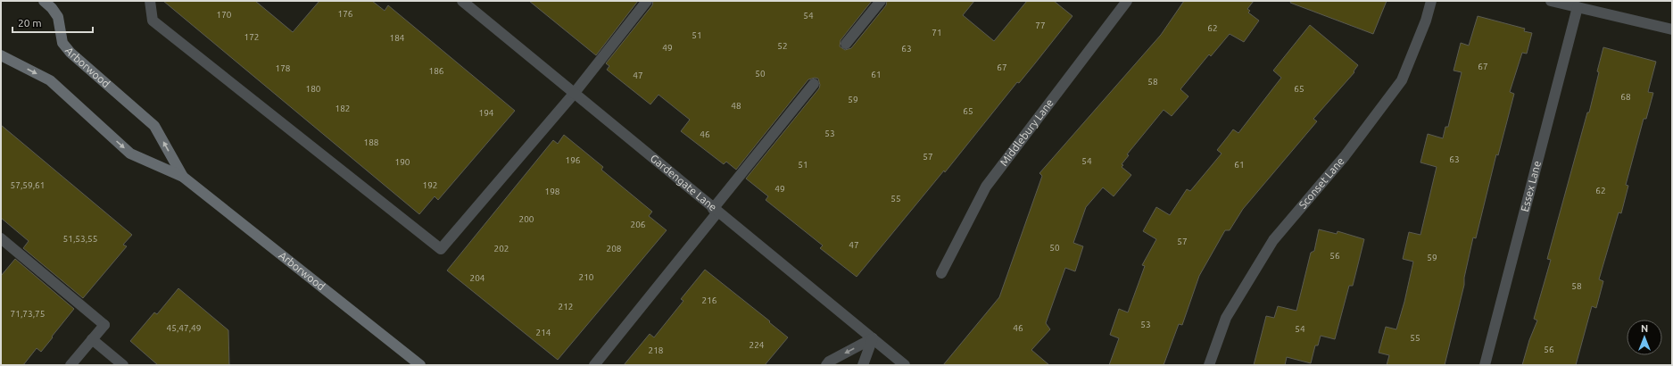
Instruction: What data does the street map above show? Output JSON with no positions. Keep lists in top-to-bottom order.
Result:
{
  "streets": {
    "street": [
      "Arborwood",
      "Middlebury Lane",
      "Sconset Lane",
      "Gardengate Lane",
      "Essex Lane"
    ]
  },
  "house_numbers": [
    "176",
    "170",
    "54",
    "77",
    "62",
    "71",
    "51",
    "172",
    "184",
    "52",
    "49",
    "63",
    "67",
    "67",
    "178",
    "186",
    "50",
    "61",
    "47",
    "58",
    "180",
    "65",
    "68",
    "59",
    "48",
    "182",
    "65",
    "194",
    "53",
    "46",
    "188",
    "57",
    "63",
    "196",
    "54",
    "190",
    "51",
    "61",
    "57,59,61",
    "192",
    "49",
    "62",
    "198",
    "55",
    "200",
    "206",
    "51,53,55",
    "57",
    "47",
    "50",
    "202",
    "208",
    "56",
    "59",
    "210",
    "204",
    "58",
    "216",
    "212",
    "71,73,75",
    "53",
    "45,47,49",
    "46",
    "54",
    "214",
    "55",
    "224",
    "56",
    "218"
  ],
  "scale_bar": "20 m",
  "north": "top"
}
